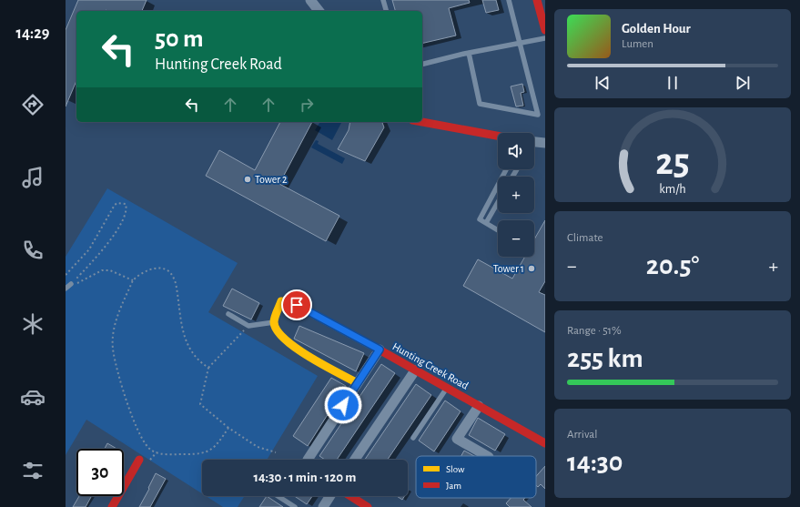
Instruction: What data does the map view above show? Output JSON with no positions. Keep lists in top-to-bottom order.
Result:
{
  "streets": {
    "street": ["Hunting Creek Road"]
  },
  "places": ["Tower 2", "Tower 1"],
  "legend": ["Slow", "Jam"],
  "page": {
    "tabs": "14:29",
    "turn": ["50 m", "Hunting Creek Road"],
    "song": ["Golden Hour", "Lumen"],
    "map_buttons": ["+", "−"],
    "tile": [
      "Climate",
      ["Range · 51%", "255 km"],
      ["Arrival", "14:30"]
    ],
    "heat": ["−", "20.5°", "+"],
    "limit": "30",
    "trip": "14:30 · 1 min · 120 m",
    "gauge": ["25", "km/h"]
  }
}
